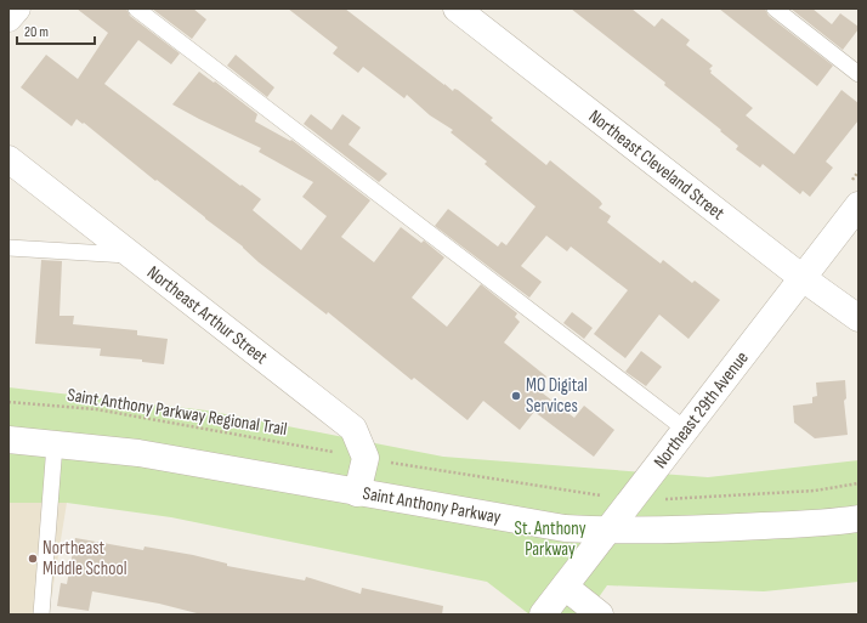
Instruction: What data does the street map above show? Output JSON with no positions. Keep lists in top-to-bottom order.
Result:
{
  "streets": {
    "street": [
      "Northeast Cleveland Street",
      "Northeast Arthur Street",
      "Northeast 29th Avenue",
      "Saint Anthony Parkway"
    ],
    "path": ["Saint Anthony Parkway Regional Trail"]
  },
  "crossings": [
    ["Northeast Cleveland Street", "Northeast 29th Avenue"],
    ["Northeast Arthur Street", "Saint Anthony Parkway"],
    ["Northeast 29th Avenue", "Saint Anthony Parkway"]
  ],
  "parks": ["St. Anthony Parkway"],
  "places": ["MO Digital Services", "Northeast Middle School"],
  "scale_bar": "20 m"
}
